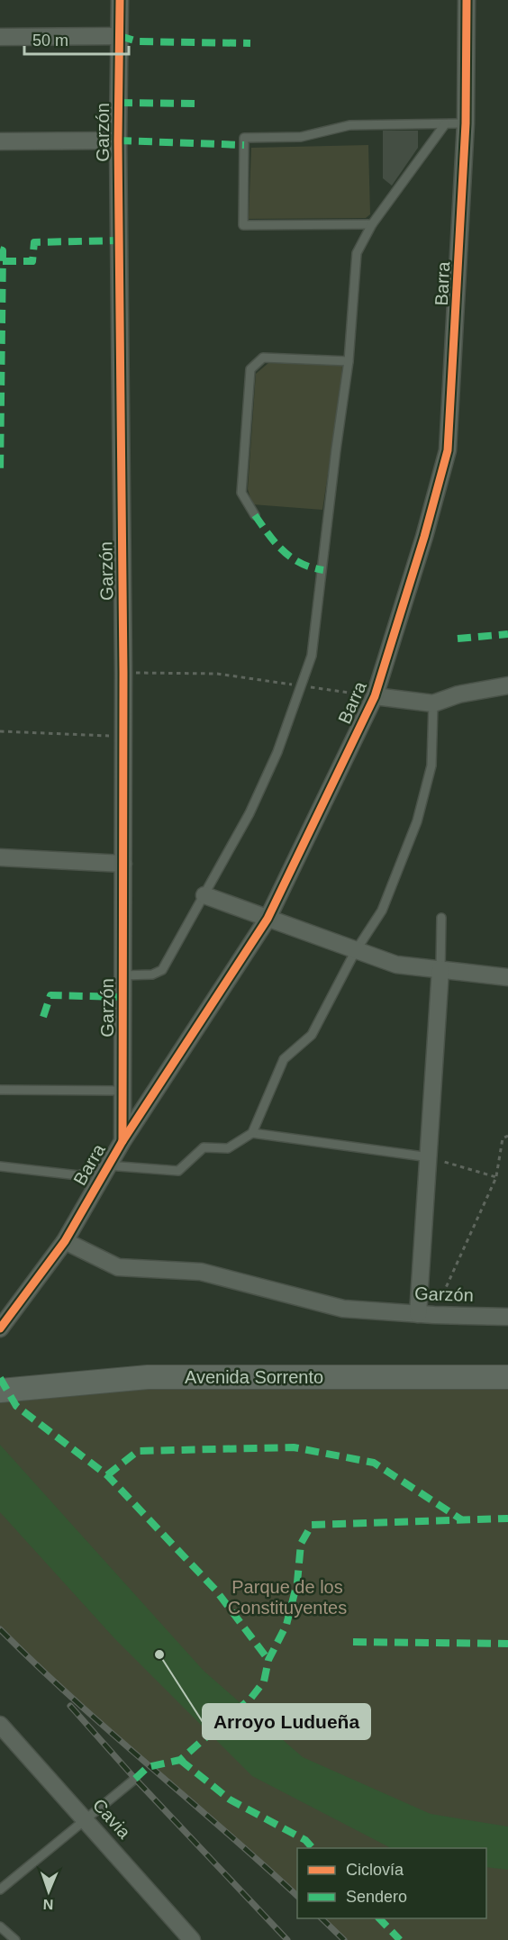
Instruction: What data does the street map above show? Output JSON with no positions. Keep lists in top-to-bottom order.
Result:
{
  "streets": {
    "main road": ["Avenida Sorrento"],
    "street": ["Garzón", "Barra", "Cavia"]
  },
  "crossings": [
    ["Garzón", "Barra"]
  ],
  "parks": ["Parque de los Constituyentes"],
  "places": ["Arroyo Ludueña"],
  "legend": ["Ciclovía", "Sendero"],
  "scale_bar": "50 m",
  "north": "bottom"
}
